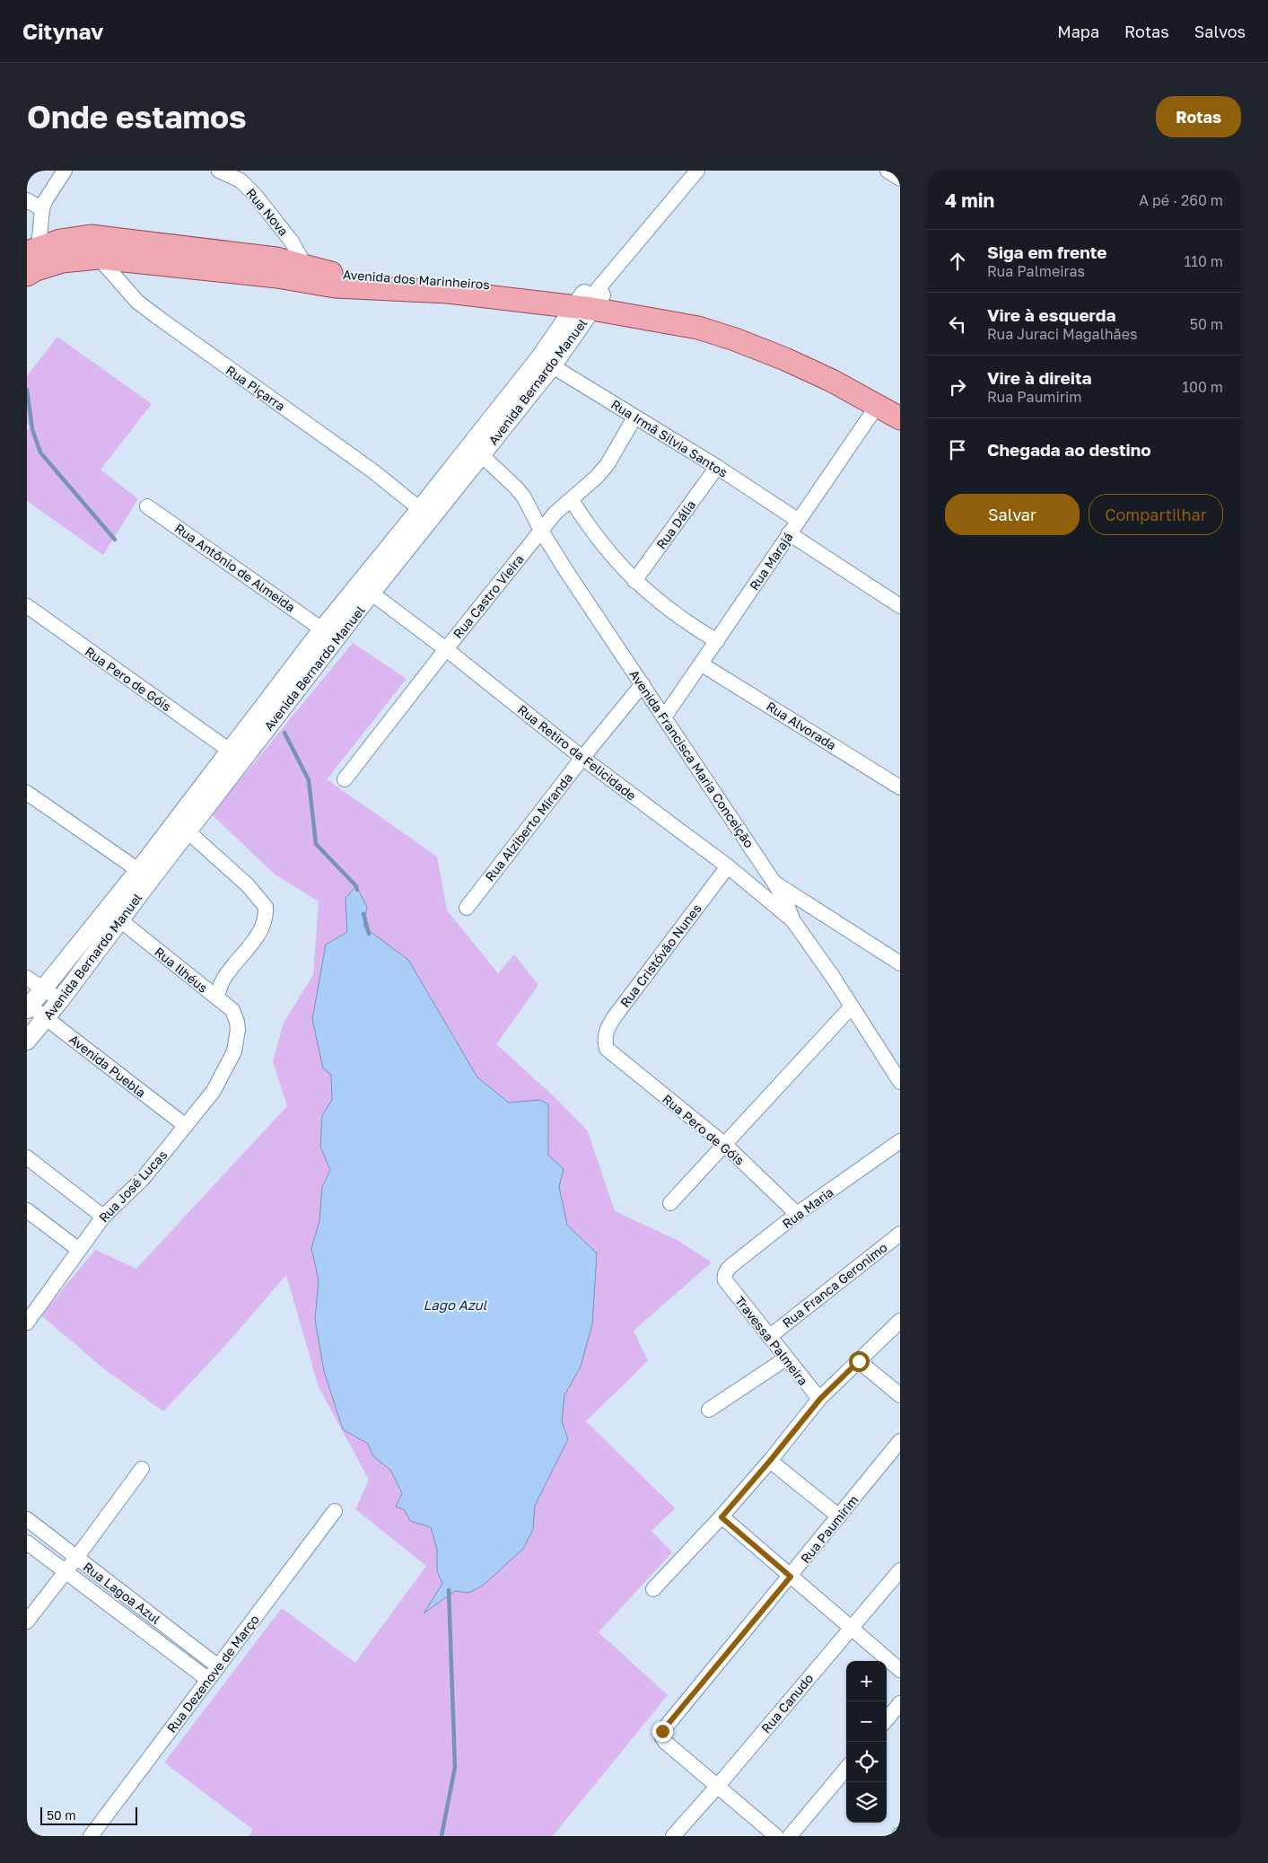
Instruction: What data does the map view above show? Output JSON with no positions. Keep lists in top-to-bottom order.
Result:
{
  "streets": {
    "main road": ["Avenida dos Marinheiros"],
    "street": [
      "Rua Nova",
      "Avenida Bernardo Manuel",
      "Rua Piçarra",
      "Rua Irmã Silvia Santos",
      "Rua Dália",
      "Rua Marajá",
      "Rua Antônio de Almeida",
      "Rua Castro Vieira",
      "Rua Pero de Góis",
      "Rua Alvorada",
      "Rua Retiro da Felicidade",
      "Avenida Francisca Maria Conceição",
      "Rua Alziberto Miranda",
      "Rua Cristóvão Nunes",
      "Rua Ilhéus",
      "Avenida Puebla",
      "Rua José Lucas",
      "Rua Maria",
      "Rua Franca Geronimo",
      "Travessa Palmeira",
      "Rua Paumirim",
      "Rua Lagoa Azul",
      "Rua Dezenove de Março",
      "Rua Canudo"
    ]
  },
  "crossings": [
    ["Rua Nova", "Avenida dos Marinheiros"],
    ["Avenida dos Marinheiros", "Avenida Bernardo Manuel"],
    ["Avenida dos Marinheiros", "Rua Piçarra"],
    ["Avenida Bernardo Manuel", "Rua Piçarra"],
    ["Avenida Bernardo Manuel", "Rua Irmã Silvia Santos"],
    ["Avenida Bernardo Manuel", "Rua Antônio de Almeida"],
    ["Avenida Bernardo Manuel", "Rua Pero de Góis"],
    ["Avenida Bernardo Manuel", "Rua Retiro da Felicidade"],
    ["Avenida Bernardo Manuel", "Avenida Francisca Maria Conceição"],
    ["Avenida Bernardo Manuel", "Rua Ilhéus"],
    ["Avenida Bernardo Manuel", "Avenida Puebla"],
    ["Rua Irmã Silvia Santos", "Rua Dália"],
    ["Rua Irmã Silvia Santos", "Rua Marajá"],
    ["Rua Irmã Silvia Santos", "Rua Castro Vieira"],
    ["Rua Marajá", "Rua Alvorada"],
    ["Rua Marajá", "Avenida Francisca Maria Conceição"],
    ["Rua Castro Vieira", "Rua Retiro da Felicidade"],
    ["Rua Castro Vieira", "Avenida Francisca Maria Conceição"],
    ["Rua Pero de Góis", "Rua Cristóvão Nunes"],
    ["Rua Pero de Góis", "Rua Maria"],
    ["Rua Retiro da Felicidade", "Avenida Francisca Maria Conceição"],
    ["Rua Retiro da Felicidade", "Rua Alziberto Miranda"],
    ["Rua Retiro da Felicidade", "Rua Cristóvão Nunes"],
    ["Avenida Francisca Maria Conceição", "Rua Alziberto Miranda"],
    ["Rua Ilhéus", "Rua José Lucas"],
    ["Avenida Puebla", "Rua José Lucas"],
    ["Rua Maria", "Travessa Palmeira"],
    ["Rua Franca Geronimo", "Travessa Palmeira"],
    ["Rua Paumirim", "Rua Canudo"],
    ["Rua Lagoa Azul", "Rua Dezenove de Março"]
  ],
  "water": ["Lago Azul"],
  "scale_bar": "50 m",
  "page": {
    "header": "Citynav",
    "nav": ["Mapa", "Rotas", "Salvos"],
    "buttons": [
      "Rotas",
      ["Salvar", "Compartilhar"]
    ],
    "title": "Onde estamos",
    "heading": ["4 min", "A pé · 260 m"],
    "list": [
      ["Siga em frente", "Rua Palmeiras", "110 m"],
      ["Vire à esquerda", "Rua Juraci Magalhães", "50 m"],
      ["Vire à direita", "Rua Paumirim", "100 m"],
      "Chegada ao destino"
    ],
    "map_buttons": ["+", "−"],
    "scale": "50 m"
  }
}
